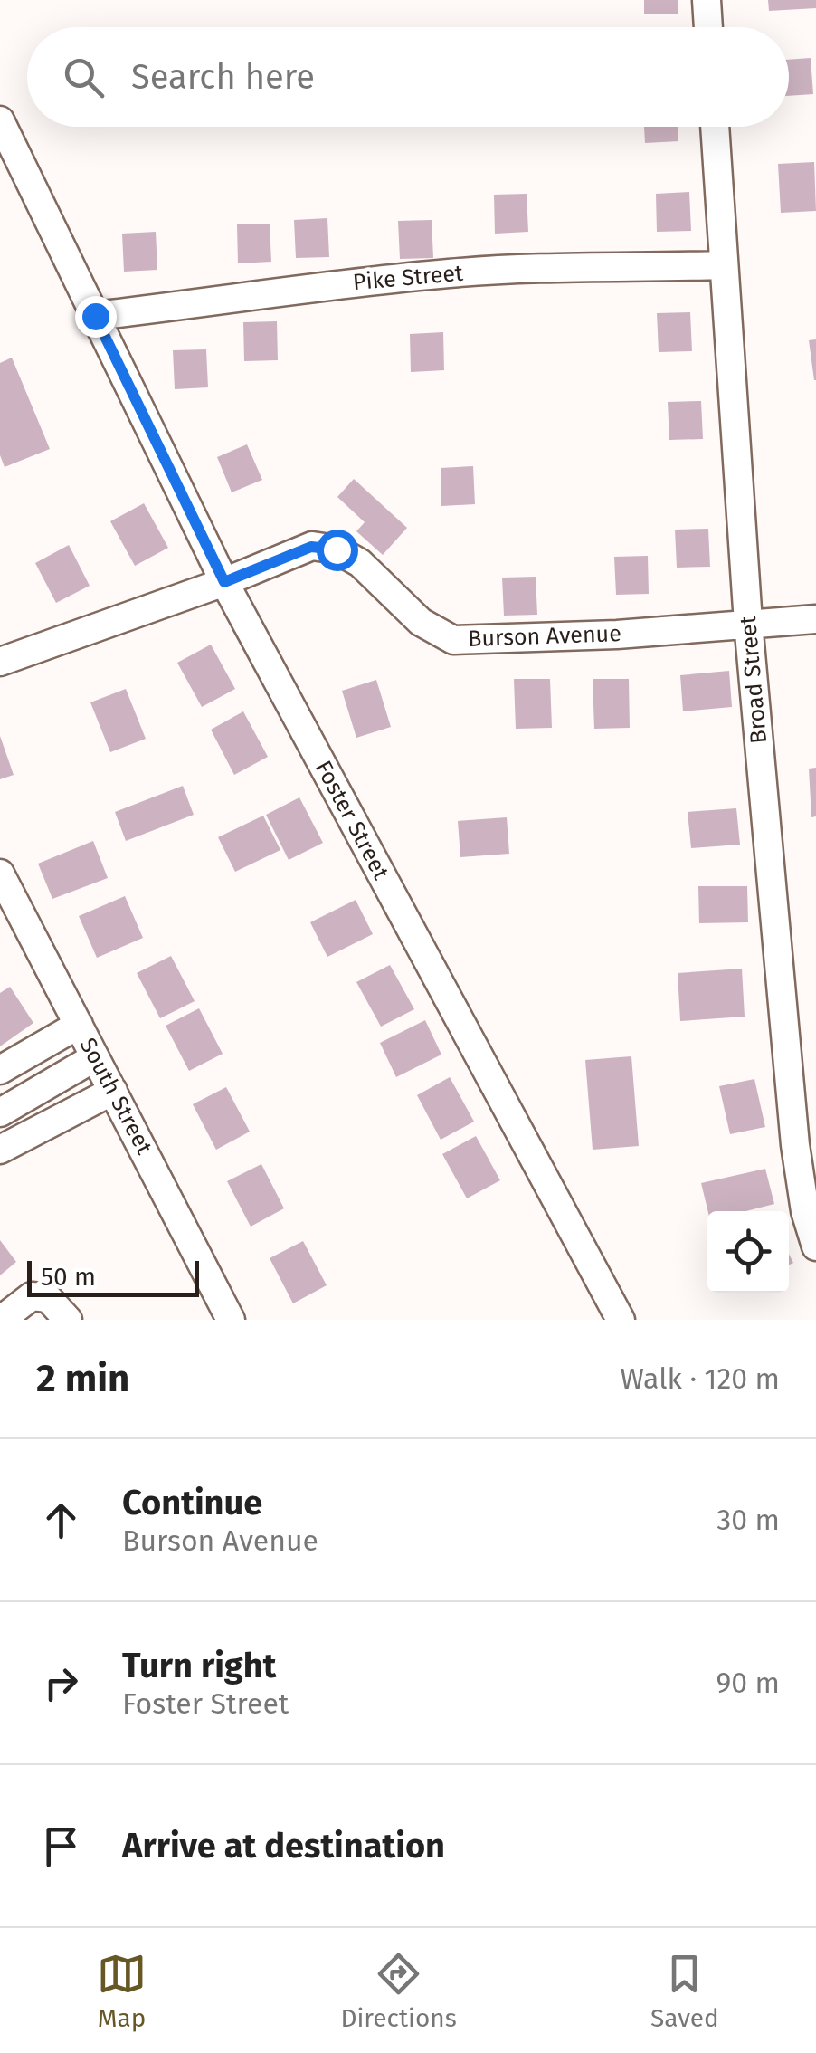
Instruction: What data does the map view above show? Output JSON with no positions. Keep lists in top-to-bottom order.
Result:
{
  "streets": {
    "street": [
      "Pike Street",
      "Burson Avenue",
      "Broad Street",
      "Foster Street",
      "South Street"
    ]
  },
  "crossings": [
    ["Pike Street", "Broad Street"],
    ["Pike Street", "Foster Street"],
    ["Burson Avenue", "Broad Street"],
    ["Burson Avenue", "Foster Street"]
  ],
  "scale_bar": "50 m",
  "page": {
    "search": "Search here",
    "scale": "50 m",
    "heading": ["2 min", "Walk · 120 m"],
    "list": [
      ["Continue", "Burson Avenue", "30 m"],
      ["Turn right", "Foster Street", "90 m"],
      "Arrive at destination"
    ],
    "nav": ["Map", "Directions", "Saved"]
  }
}
